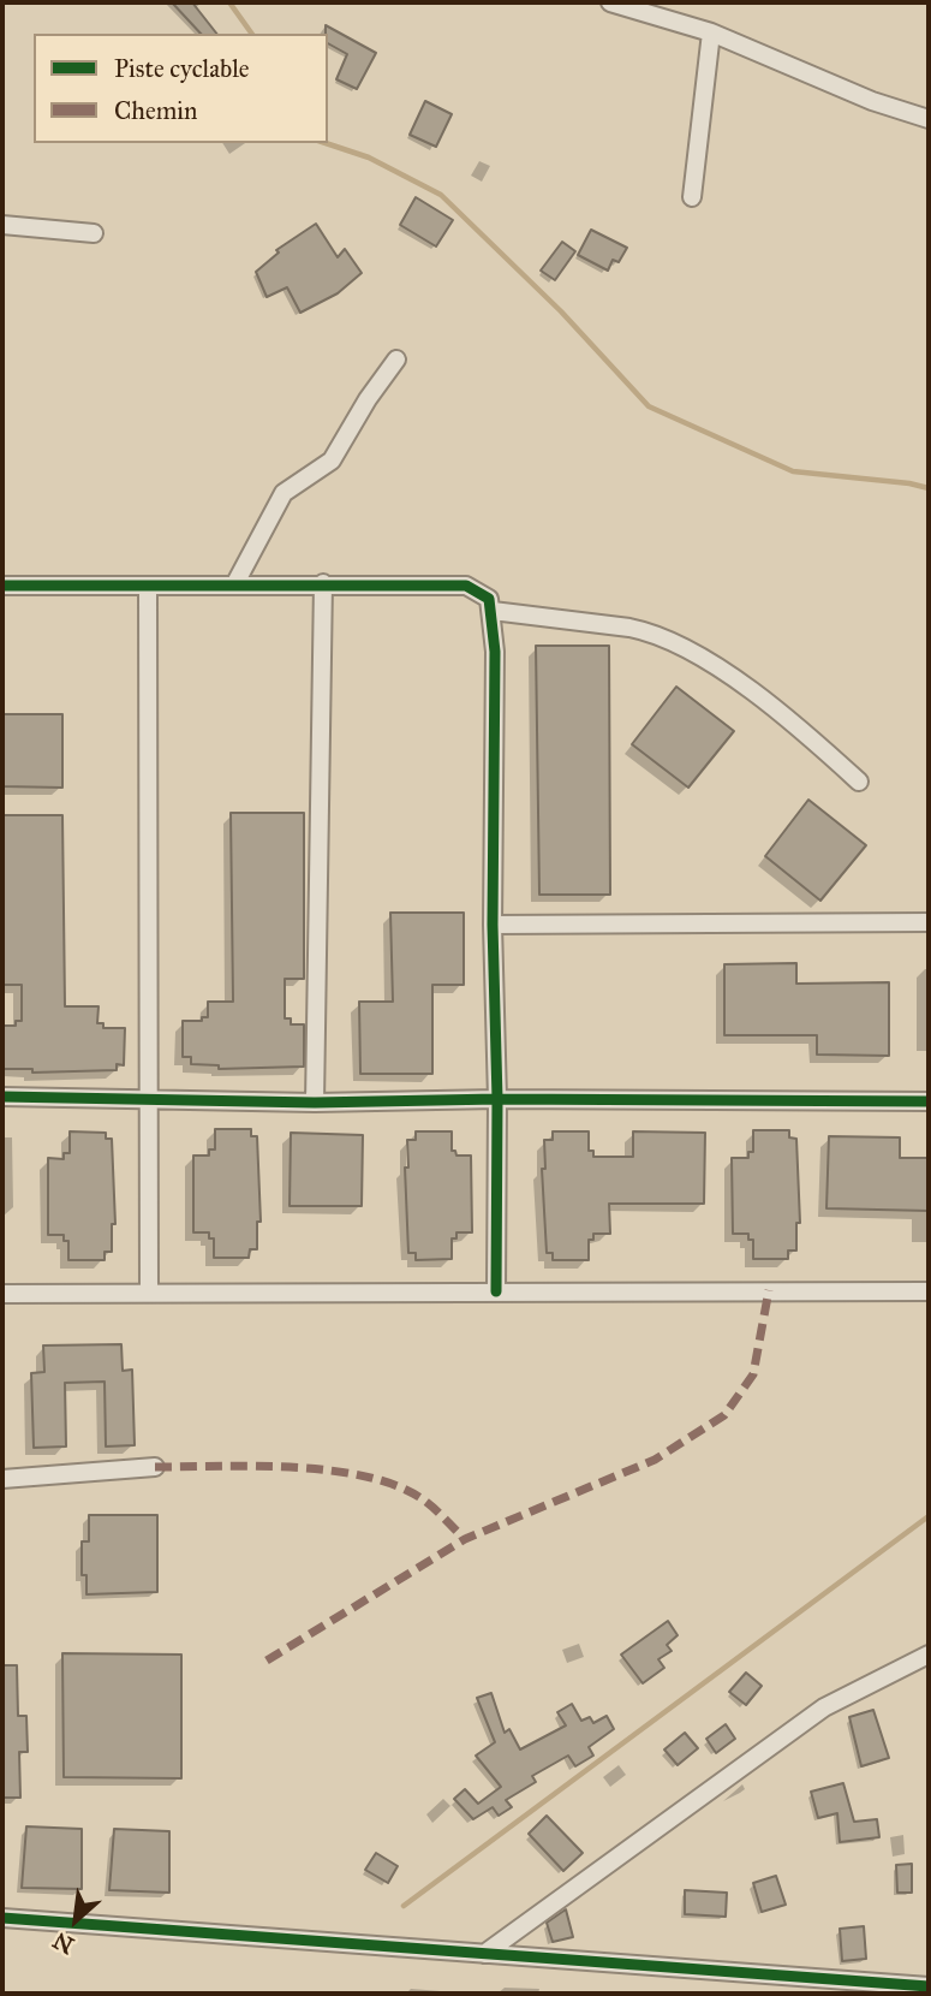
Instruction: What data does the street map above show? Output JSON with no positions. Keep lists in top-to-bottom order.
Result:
{
  "legend": ["Piste cyclable", "Chemin"],
  "north": "bottom left"
}
